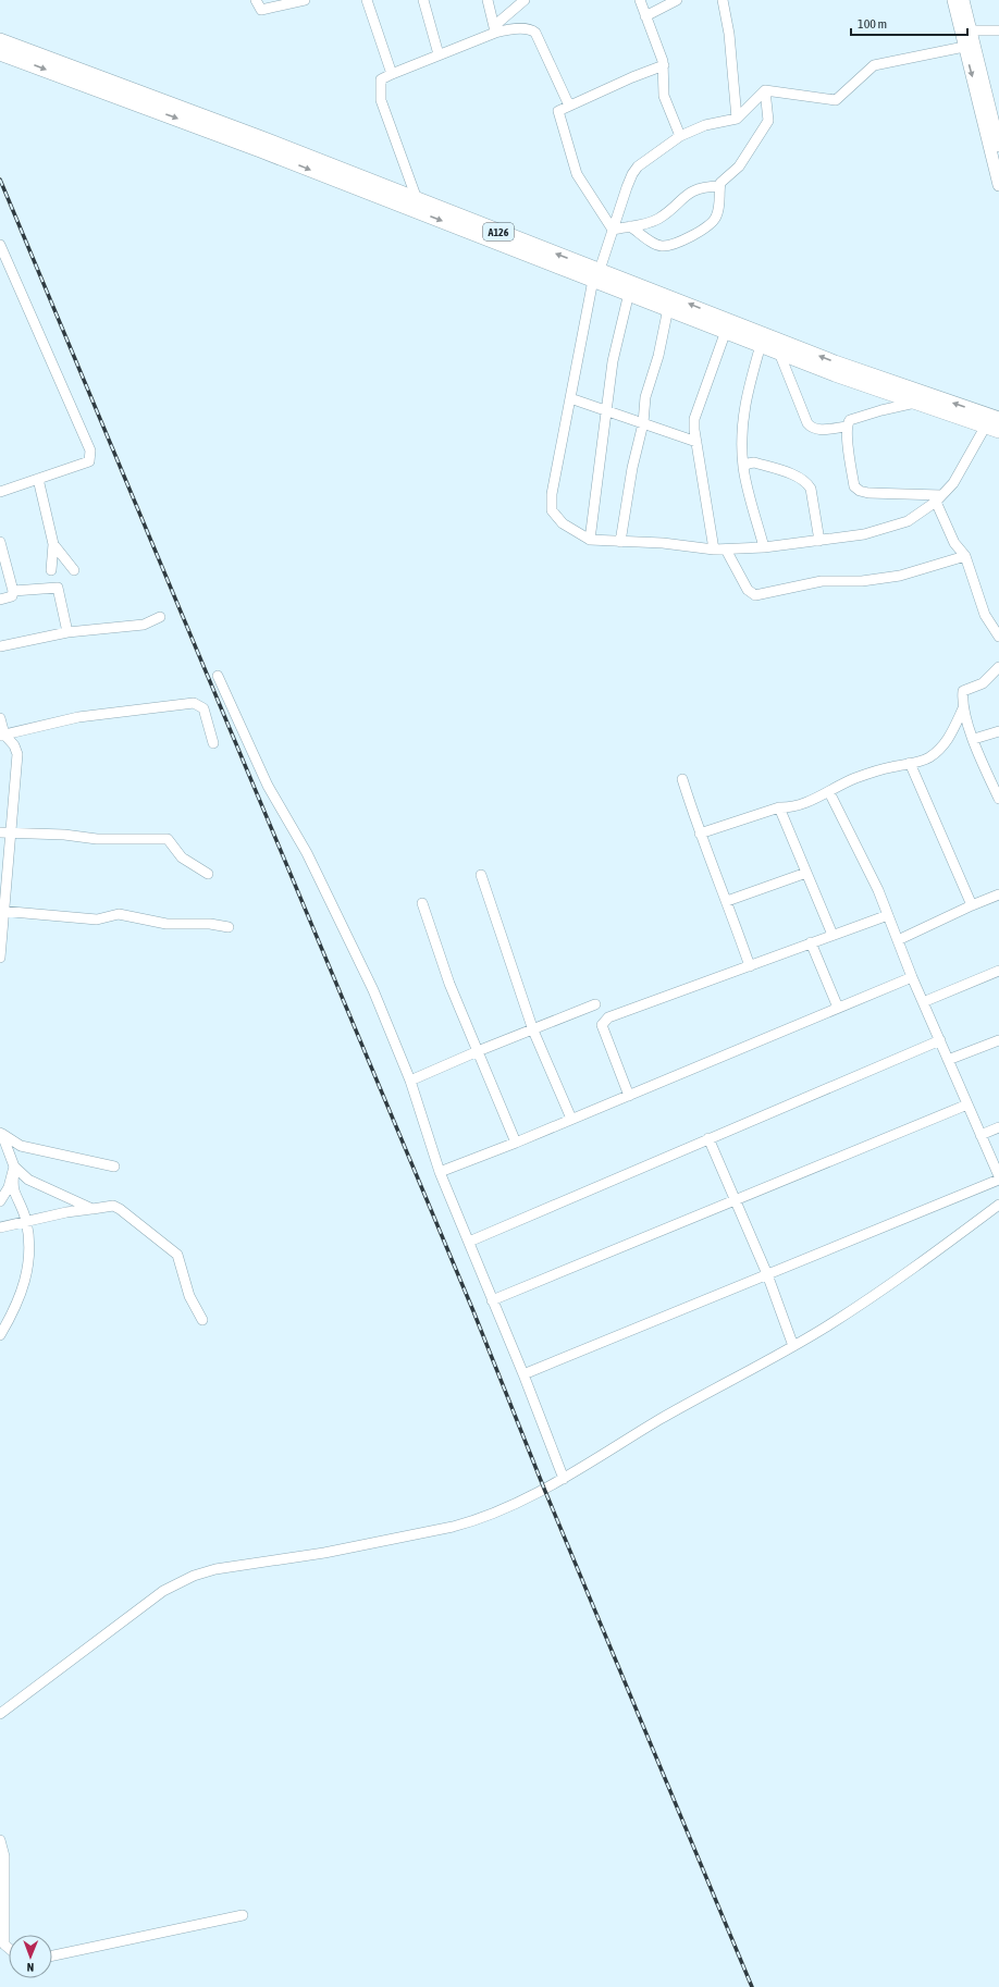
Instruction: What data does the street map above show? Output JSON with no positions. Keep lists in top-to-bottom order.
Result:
{
  "streets": {
    "highway": ["A126"]
  },
  "scale_bar": "100 m",
  "north": "bottom"
}
